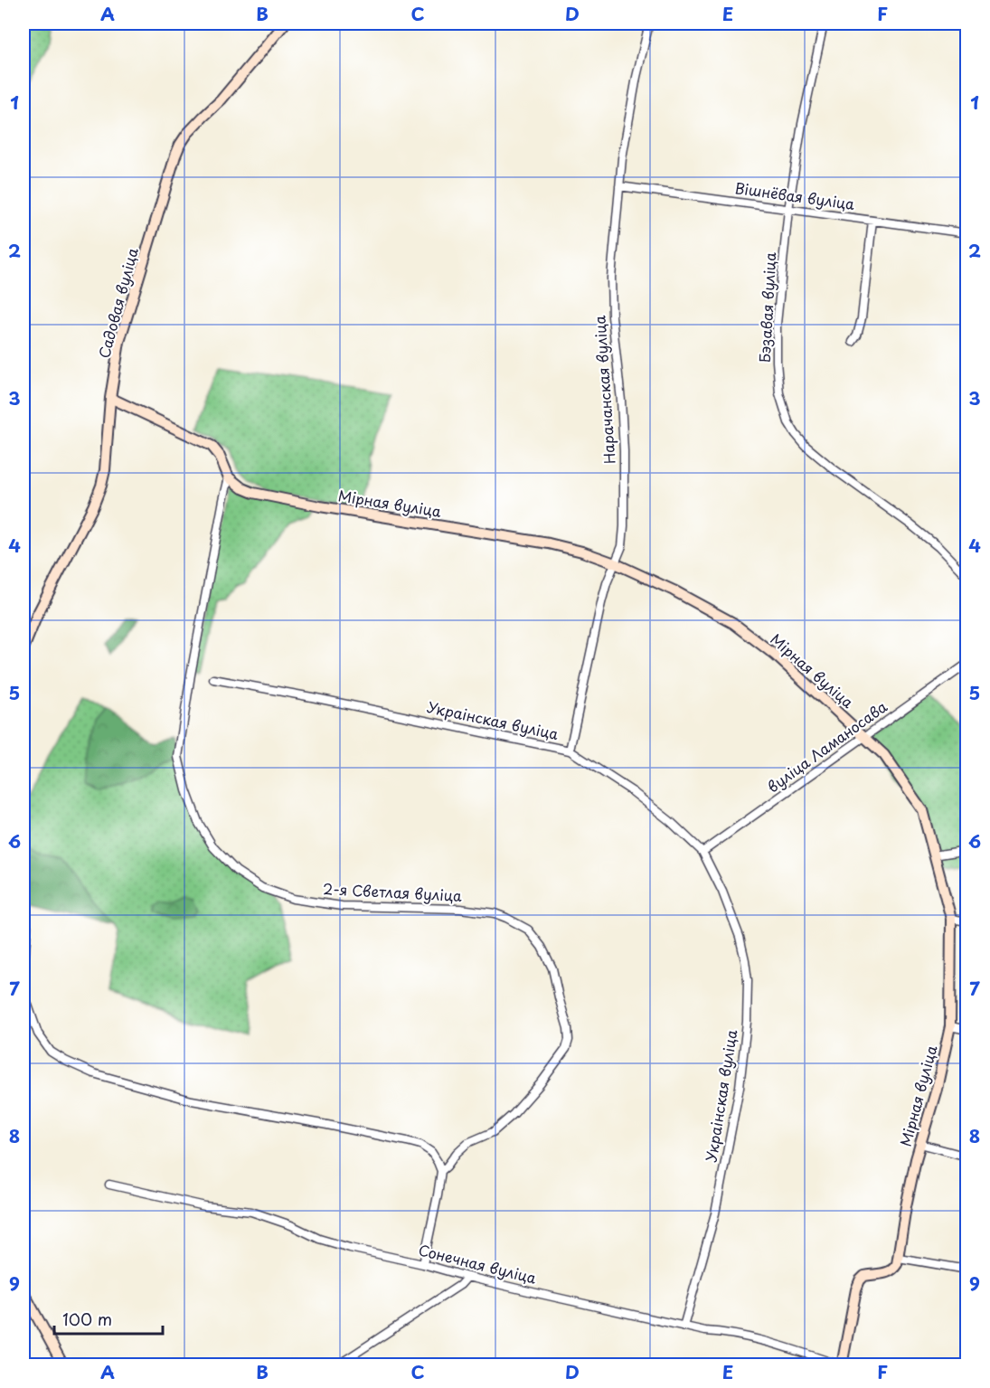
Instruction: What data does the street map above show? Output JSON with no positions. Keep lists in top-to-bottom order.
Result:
{
  "streets": {
    "street": [
      "Вішнёвая вуліца",
      "Садовая вуліца",
      "Бэзавая вуліца",
      "Нарачанская вуліца",
      "Мірная вуліца",
      "Украінская вуліца",
      "вуліца Ламаносава",
      "2-я Светлая вуліца",
      "Сонечная вуліца"
    ]
  },
  "crossings": [
    ["Вішнёвая вуліца", "Бэзавая вуліца"],
    ["Вішнёвая вуліца", "Нарачанская вуліца"],
    ["Нарачанская вуліца", "Мірная вуліца"],
    ["Нарачанская вуліца", "Украінская вуліца"],
    ["Мірная вуліца", "вуліца Ламаносава"],
    ["Мірная вуліца", "2-я Светлая вуліца"],
    ["Украінская вуліца", "вуліца Ламаносава"],
    ["Украінская вуліца", "Сонечная вуліца"]
  ],
  "scale_bar": "100 m",
  "grid": {
    "columns": [
      "A",
      "B",
      "C",
      "D",
      "E",
      "F"
    ],
    "rows": [
      "1",
      "2",
      "3",
      "4",
      "5",
      "6",
      "7",
      "8",
      "9"
    ]
  }
}
